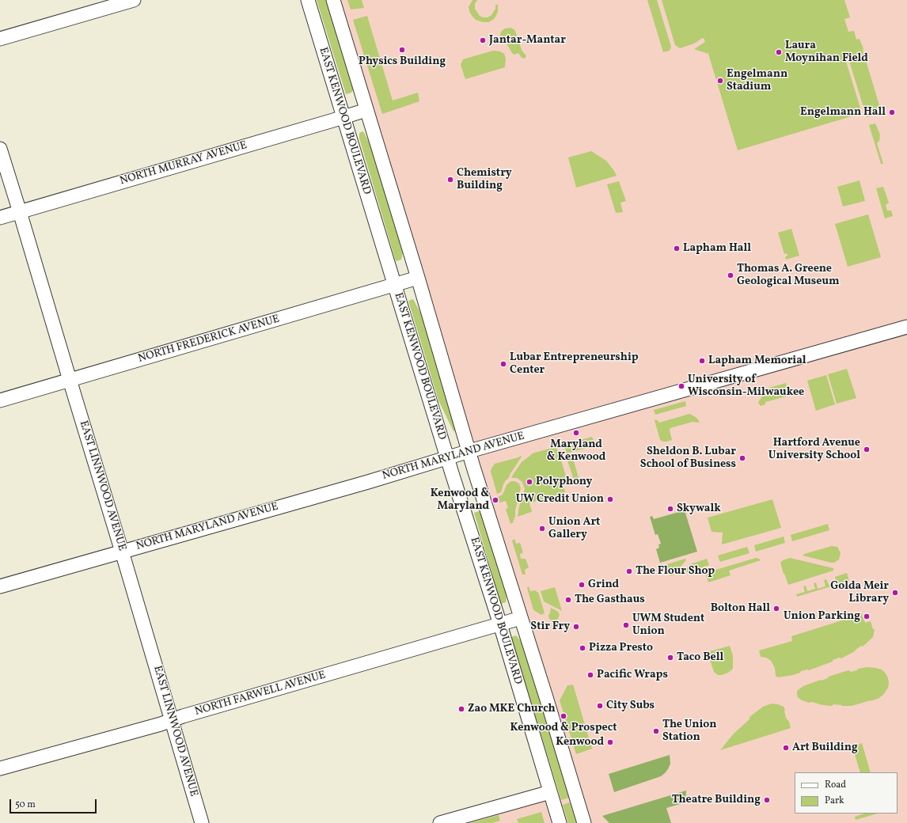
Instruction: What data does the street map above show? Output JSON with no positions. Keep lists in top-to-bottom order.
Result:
{
  "streets": {
    "street": [
      "EAST KENWOOD BOULEVARD",
      "NORTH MURRAY AVENUE",
      "NORTH FREDERICK AVENUE",
      "NORTH MARYLAND AVENUE",
      "EAST LINNWOOD AVENUE",
      "NORTH FARWELL AVENUE"
    ]
  },
  "crossings": [
    ["EAST KENWOOD BOULEVARD", "NORTH MURRAY AVENUE"],
    ["EAST KENWOOD BOULEVARD", "NORTH FREDERICK AVENUE"],
    ["EAST KENWOOD BOULEVARD", "NORTH MARYLAND AVENUE"],
    ["EAST KENWOOD BOULEVARD", "NORTH FARWELL AVENUE"],
    ["NORTH MURRAY AVENUE", "EAST LINNWOOD AVENUE"],
    ["NORTH FREDERICK AVENUE", "EAST LINNWOOD AVENUE"],
    ["NORTH MARYLAND AVENUE", "EAST LINNWOOD AVENUE"],
    ["EAST LINNWOOD AVENUE", "NORTH FARWELL AVENUE"]
  ],
  "places": [
    "Jantar-Mantar",
    "Physics Building",
    "Laura Moynihan Field",
    "Engelmann Stadium",
    "Engelmann Hall",
    "Chemistry Building",
    "Lapham Hall",
    "Thomas A. Greene Geological Museum",
    "Lapham Memorial",
    "Lubar Entrepreneurship Center",
    "University of Wisconsin-Milwaukee",
    "Maryland & Kenwood",
    "Hartford Avenue University School",
    "Sheldon B. Lubar School of Business",
    "Polyphony",
    "UW Credit Union",
    "Kenwood & Maryland",
    "Skywalk",
    "Union Art Gallery",
    "The Flour Shop",
    "Grind",
    "Golda Meir Library",
    "The Gasthaus",
    "Bolton Hall",
    "Union Parking",
    "UWM Student Union",
    "Stir Fry",
    "Pizza Presto",
    "Taco Bell",
    "Pacific Wraps",
    "City Subs",
    "Zao MKE Church",
    "Kenwood & Prospect",
    "The Union Station",
    "Kenwood",
    "Art Building",
    "Theatre Building"
  ],
  "legend": ["Road", "Park"],
  "scale_bar": "50 m"
}
